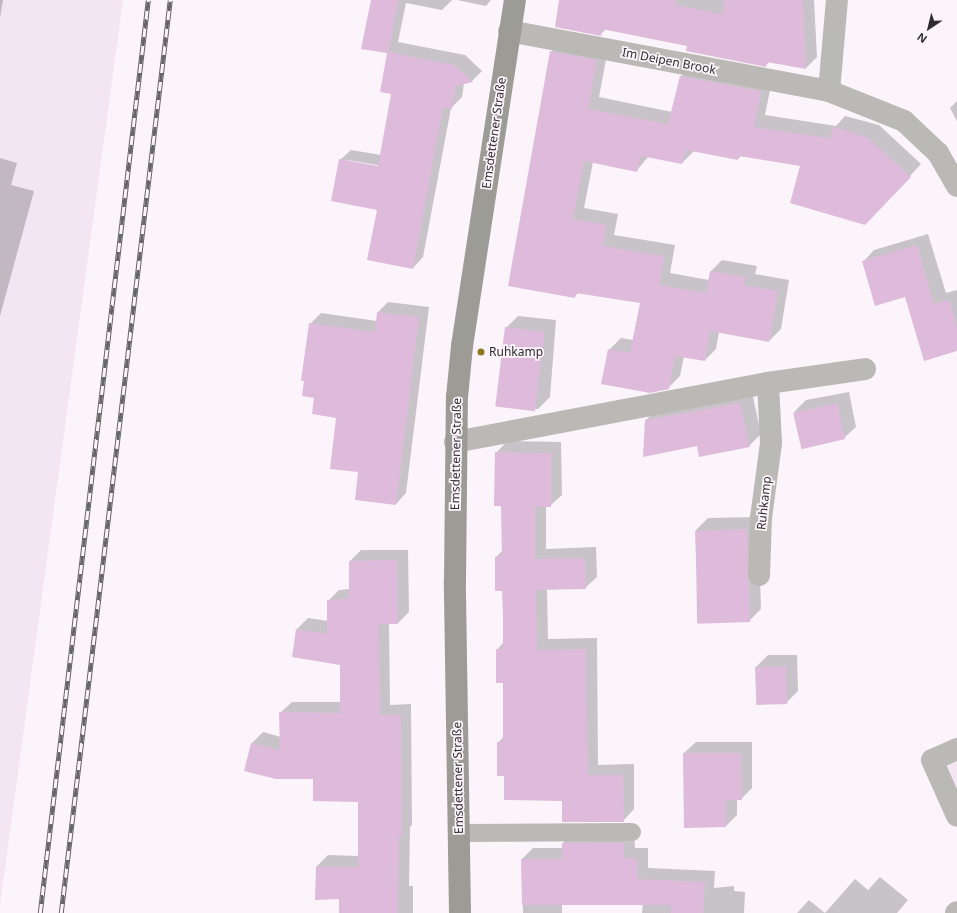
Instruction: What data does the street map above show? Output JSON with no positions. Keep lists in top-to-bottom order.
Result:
{
  "streets": {
    "street": ["Im Deipen Brook", "Emsdettener Straße", "Ruhkamp"]
  },
  "crossings": [
    ["Im Deipen Brook", "Emsdettener Straße"]
  ],
  "places": ["Ruhkamp"],
  "north": "bottom left"
}
